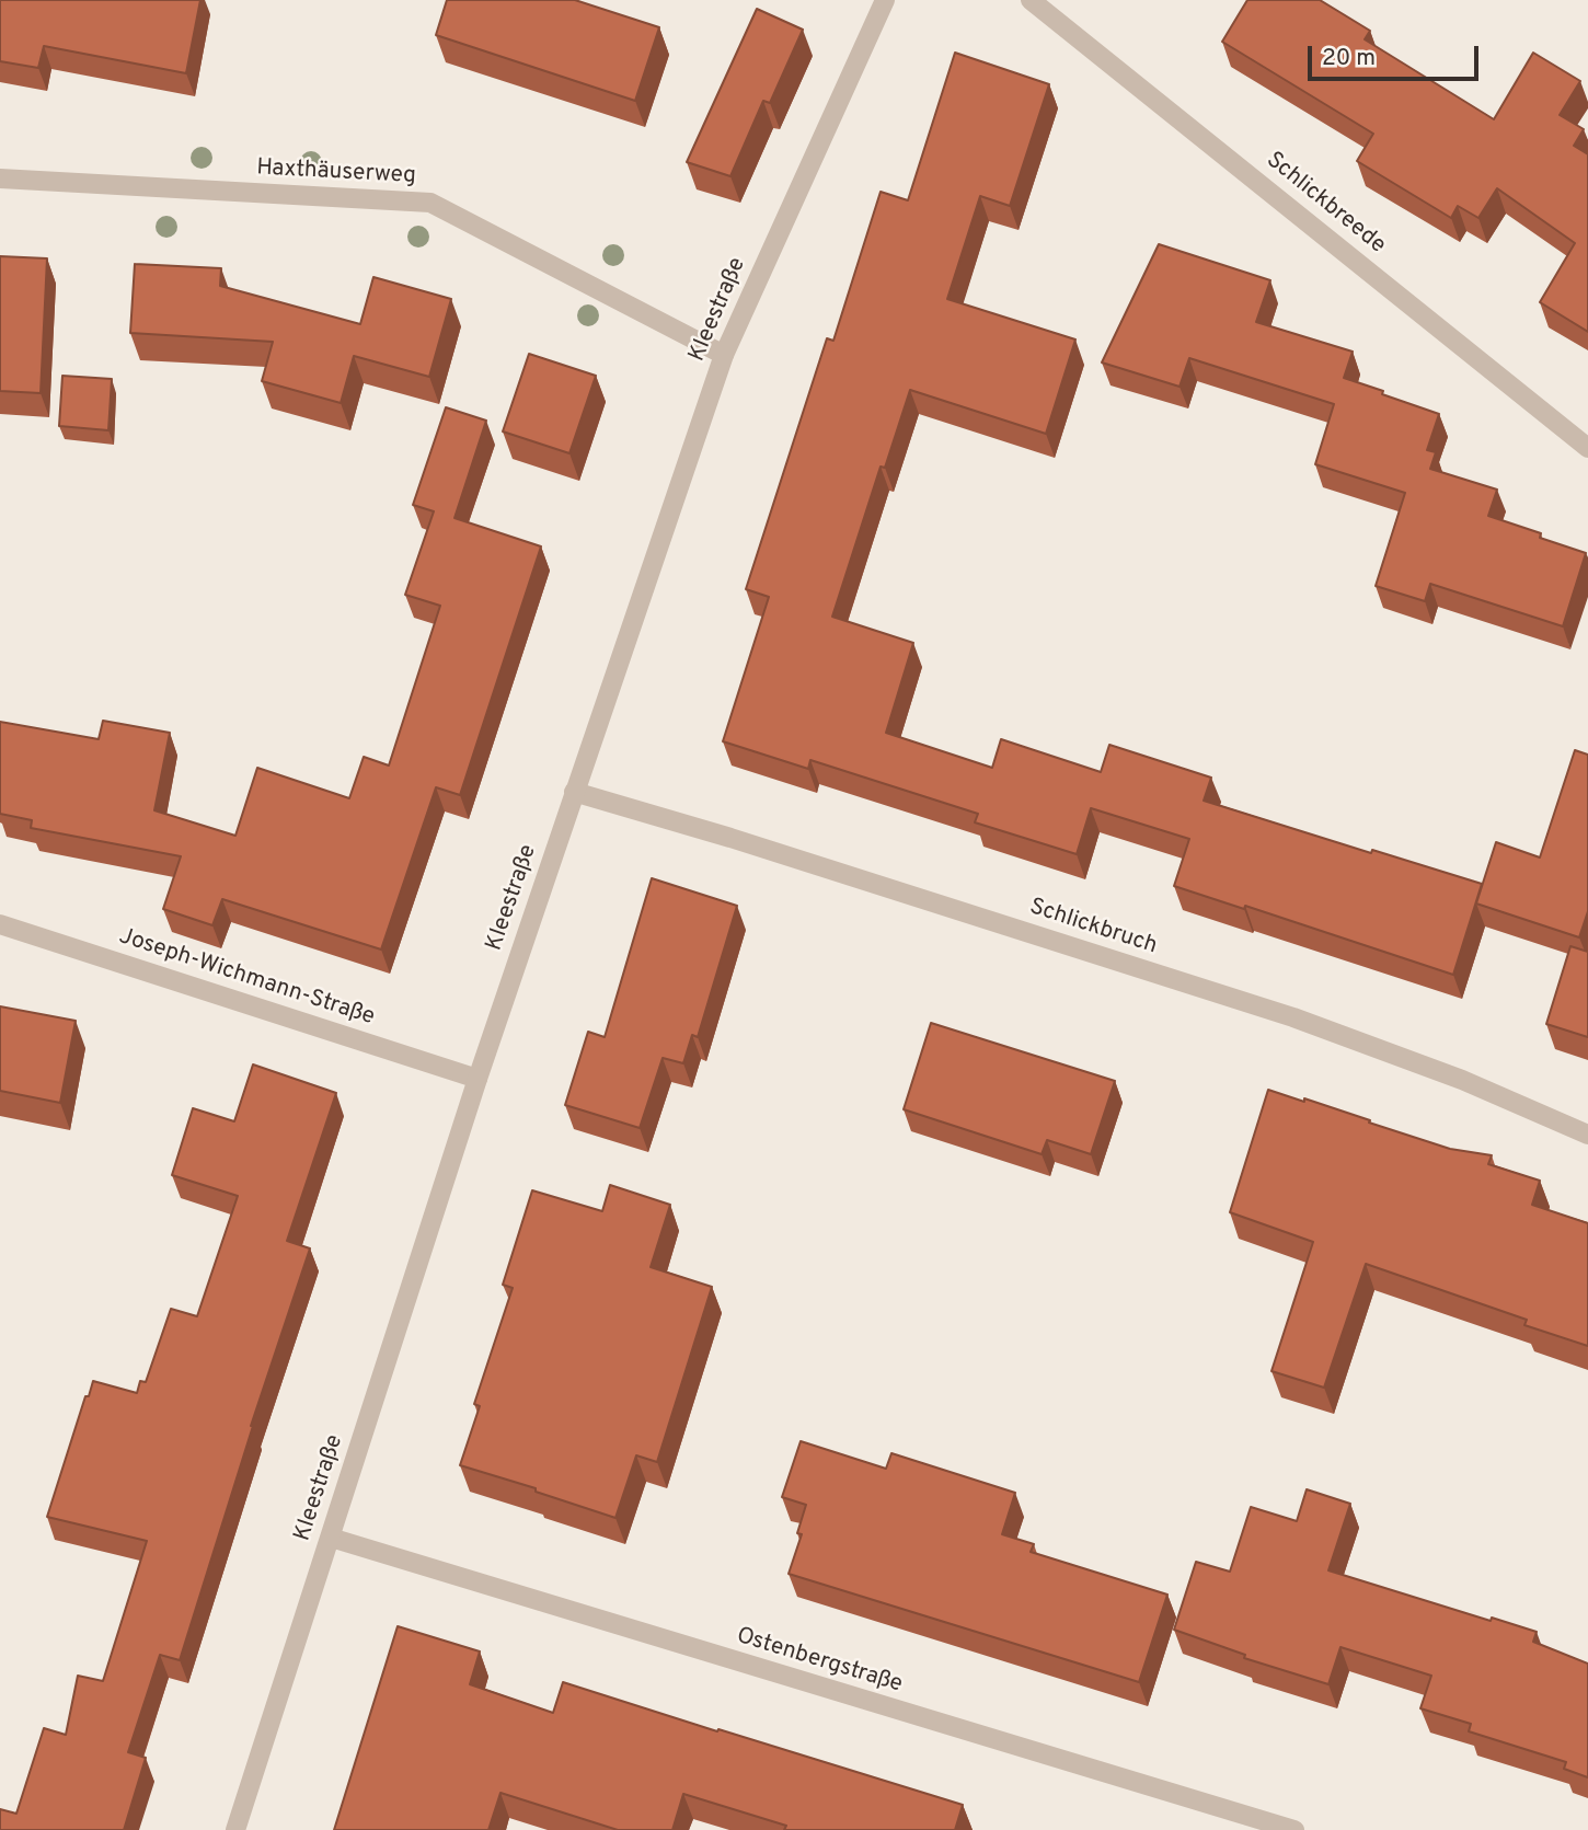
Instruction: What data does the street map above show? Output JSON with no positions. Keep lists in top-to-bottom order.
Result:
{
  "streets": {
    "street": [
      "Haxthäuserweg",
      "Schlickbreede",
      "Kleestraße",
      "Schlickbruch",
      "Joseph-Wichmann-Straße",
      "Ostenbergstraße"
    ]
  },
  "crossings": [
    ["Haxthäuserweg", "Kleestraße"],
    ["Kleestraße", "Schlickbruch"],
    ["Kleestraße", "Joseph-Wichmann-Straße"],
    ["Kleestraße", "Ostenbergstraße"]
  ],
  "scale_bar": "20 m"
}
